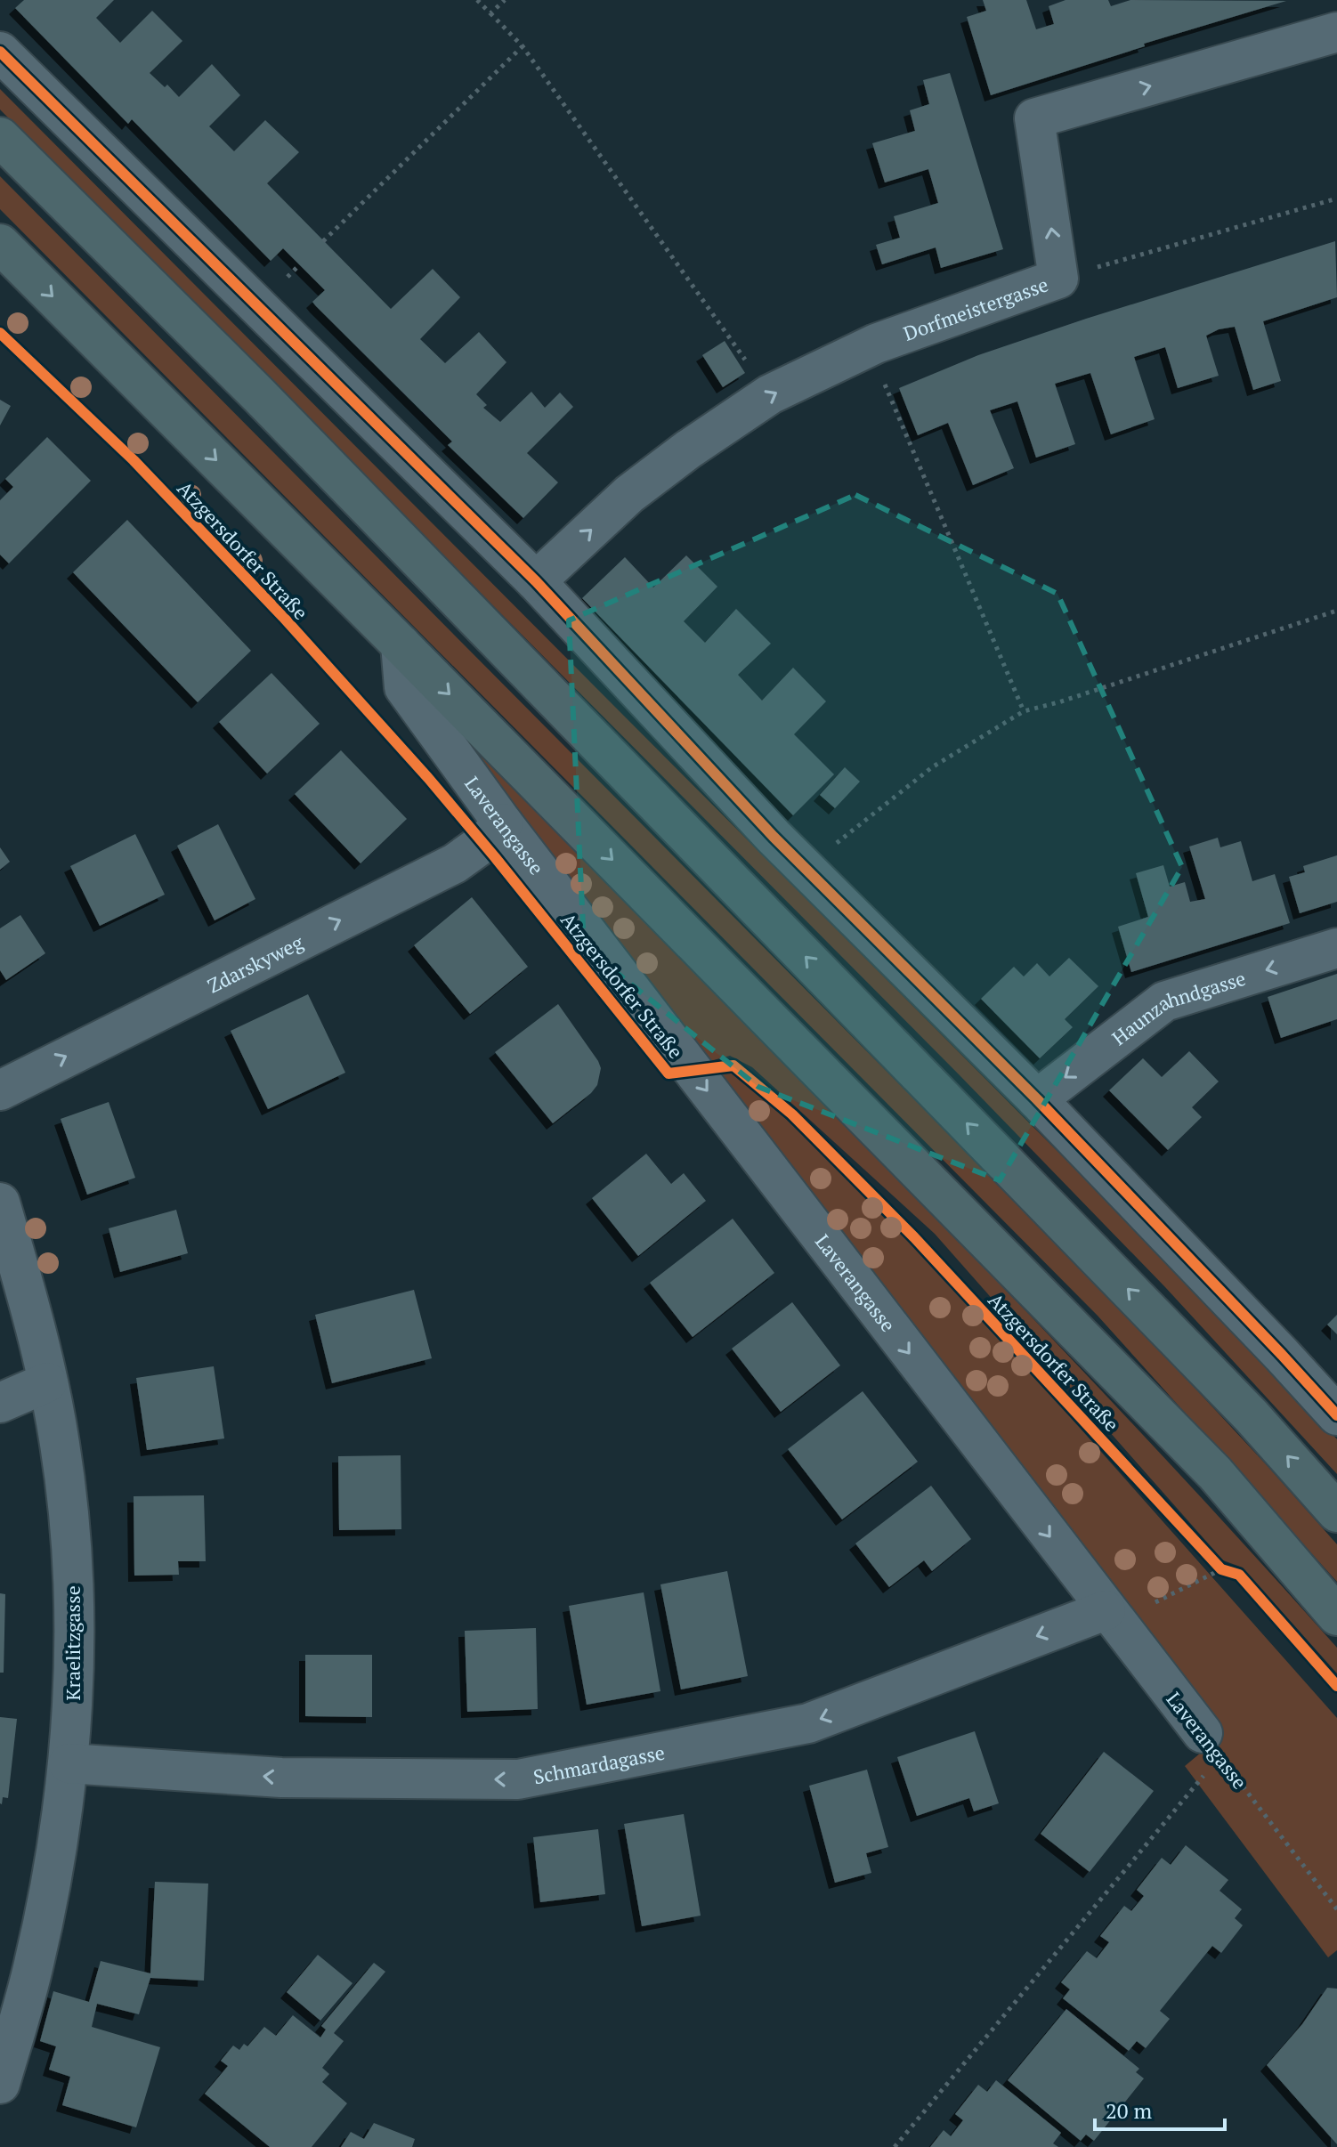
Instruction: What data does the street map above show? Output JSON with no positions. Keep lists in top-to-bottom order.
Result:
{
  "streets": {
    "main road": ["Atzgersdorfer Straße"],
    "street": [
      "Dorfmeistergasse",
      "Laverangasse",
      "Zdarskyweg",
      "Haunzahndgasse",
      "Kraelitzgasse",
      "Schmardagasse"
    ]
  },
  "crossings": [
    ["Atzgersdorfer Straße", "Laverangasse"],
    ["Laverangasse", "Zdarskyweg"],
    ["Laverangasse", "Schmardagasse"],
    ["Kraelitzgasse", "Schmardagasse"]
  ],
  "one_way": [
    "Dorfmeistergasse",
    "Zdarskyweg",
    "Haunzahndgasse",
    "Schmardagasse"
  ],
  "scale_bar": "20 m"
}
